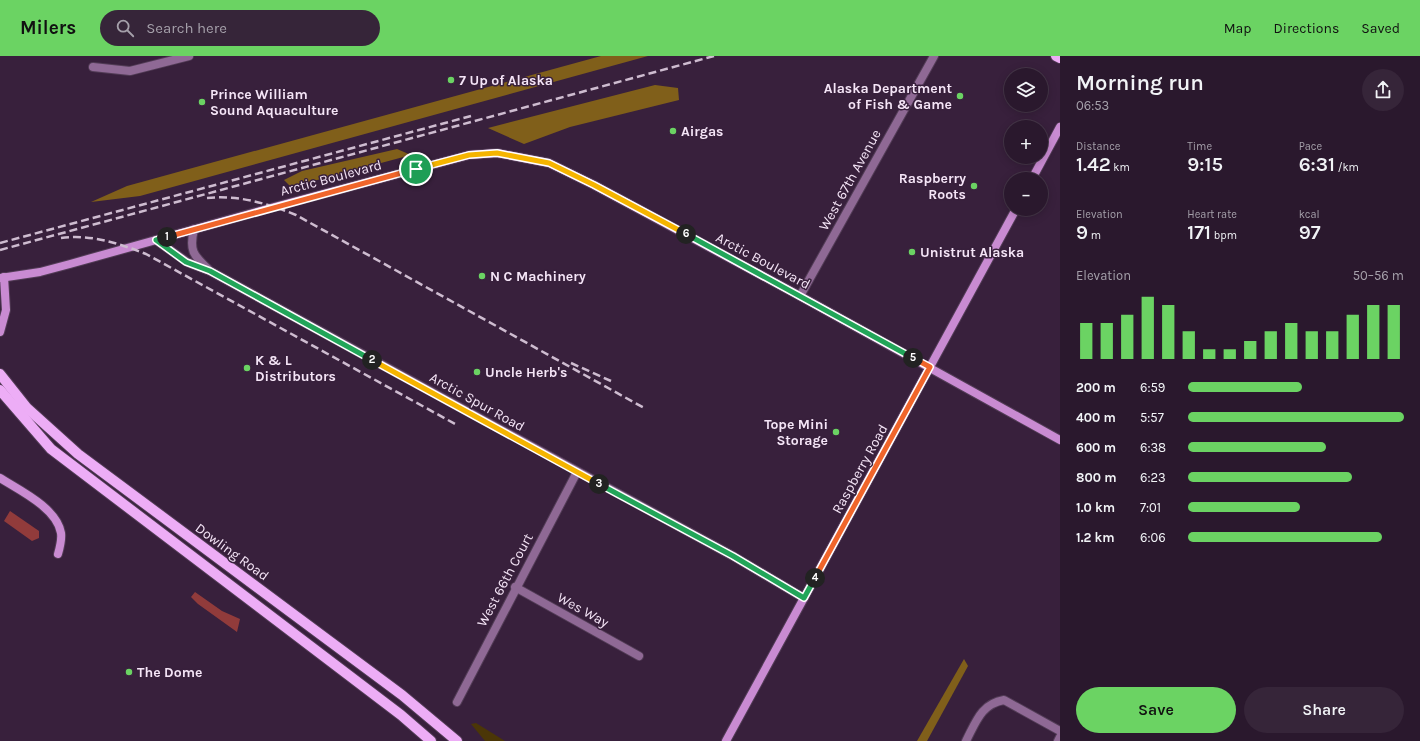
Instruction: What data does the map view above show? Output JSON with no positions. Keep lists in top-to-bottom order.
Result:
{
  "streets": {
    "main road": ["Arctic Boulevard", "Raspberry Road", "Dowling Road"],
    "street": [
      "West 67th Avenue",
      "Arctic Spur Road",
      "West 66th Court",
      "Wes Way"
    ]
  },
  "crossings": [
    ["Arctic Boulevard", "West 67th Avenue"],
    ["Arctic Boulevard", "Arctic Spur Road"],
    ["Arctic Boulevard", "Raspberry Road"],
    ["Arctic Spur Road", "Raspberry Road"],
    ["Arctic Spur Road", "West 66th Court"],
    ["West 66th Court", "Wes Way"]
  ],
  "places": [
    "7 Up of Alaska",
    "Alaska Department of Fish & Game",
    "Prince William Sound Aquaculture",
    "Airgas",
    "Raspberry Roots",
    "Unistrut Alaska",
    "N C Machinery",
    "K & L Distributors",
    "Uncle Herb's",
    "Tope Mini Storage",
    "The Dome"
  ],
  "page": {
    "header": "Milers",
    "search": "Search here",
    "nav": ["Map", "Directions", "Saved"],
    "heading": ["Morning run", "06:53"],
    "map_buttons": ["+", "−"],
    "stats": [
      ["Distance", "1.42 km"],
      ["Time", "9:15"],
      ["Pace", "6:31 /km"],
      ["Elevation", "9 m"],
      ["Heart rate", "171 bpm"],
      ["kcal", "97"]
    ],
    "pins": [
      "6",
      "1",
      "5",
      "2",
      "3",
      "4"
    ],
    "chart": ["Elevation", "50–56 m"],
    "list": [
      {
        "name": "200 m",
        "note": "6:59"
      },
      {
        "name": "400 m",
        "note": "5:57"
      },
      {
        "name": "600 m",
        "note": "6:38"
      },
      {
        "name": "800 m",
        "note": "6:23"
      },
      {
        "name": "1.0 km",
        "note": "7:01"
      },
      {
        "name": "1.2 km",
        "note": "6:06"
      }
    ],
    "buttons": ["Save", "Share"]
  }
}
